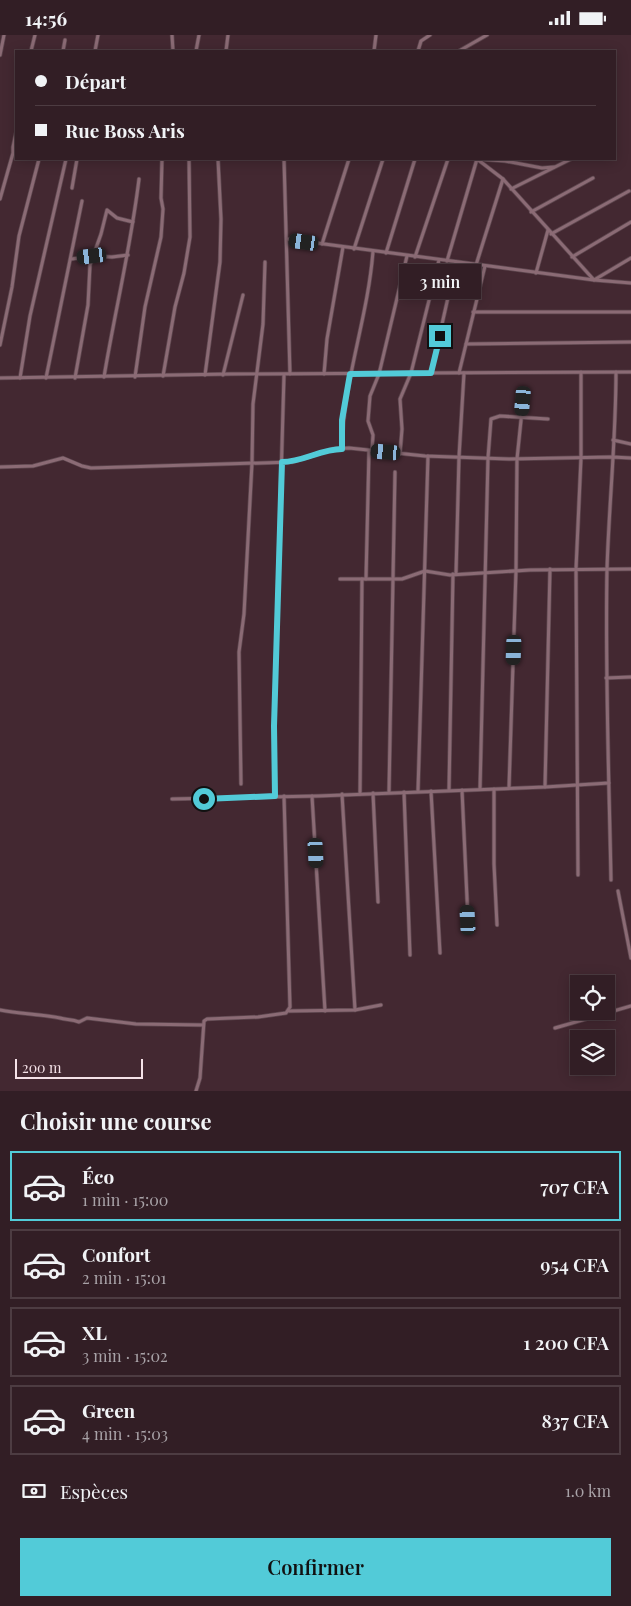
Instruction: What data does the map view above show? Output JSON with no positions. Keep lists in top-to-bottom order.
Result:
{
  "scale_bar": "200 m",
  "page": {
    "status": "14:56",
    "banner": ["Départ", "Rue Boss Aris"],
    "bubble": "3 min",
    "scale": "200 m",
    "heading": "Choisir une course",
    "list": [
      {
        "name": "Éco",
        "note": "1 min · 15:00",
        "value": "707 CFA"
      },
      {
        "name": "Confort",
        "note": "2 min · 15:01",
        "value": "954 CFA"
      },
      {
        "name": "XL",
        "note": "3 min · 15:02",
        "value": "1 200 CFA"
      },
      {
        "name": "Green",
        "note": "4 min · 15:03",
        "value": "837 CFA"
      }
    ],
    "pay": ["Espèces", "1.0 km"],
    "buttons": "Confirmer"
  }
}
